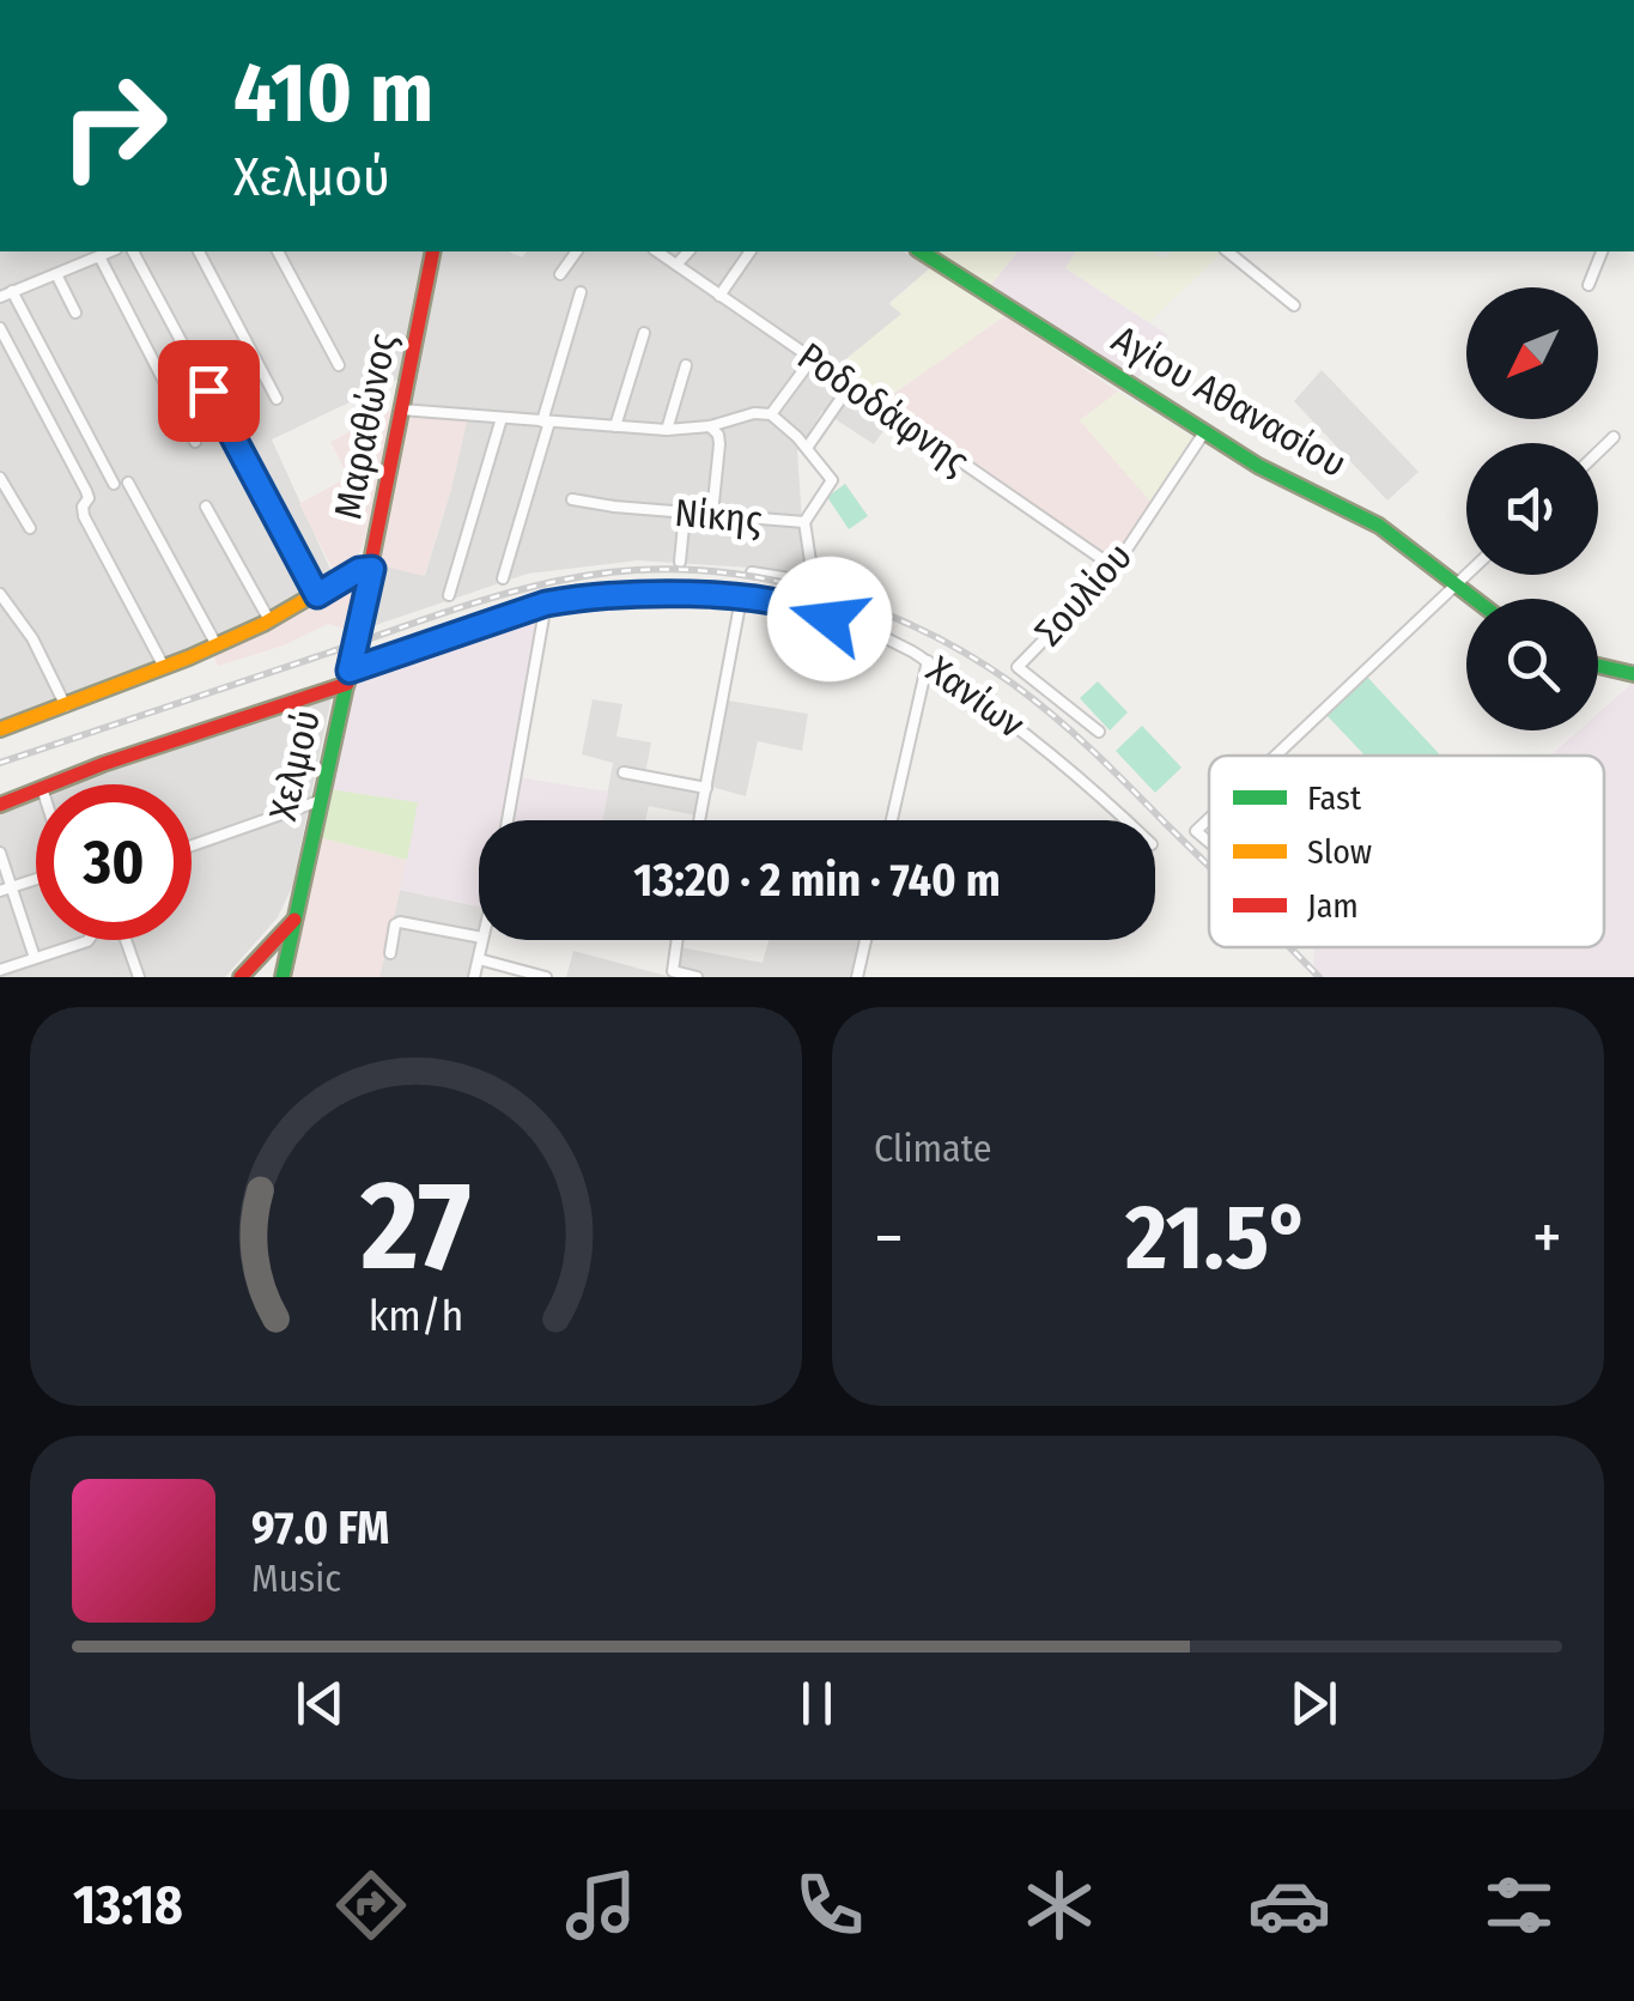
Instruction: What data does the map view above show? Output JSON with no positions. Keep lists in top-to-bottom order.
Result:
{
  "streets": {
    "main road": ["Αγίου Αθανασίου", "Μαραθώνος", "Χελμού"],
    "street": [
      "Ροδοδάφνης",
      "Νίκης",
      "Σουλίου",
      "Χανίων"
    ]
  },
  "crossings": [
    ["Αγίου Αθανασίου", "Σουλίου"],
    ["Ροδοδάφνης", "Σουλίου"],
    ["Μαραθώνος", "Χελμού"],
    ["Χανίων", "Χελμού"]
  ],
  "legend": ["Fast", "Slow", "Jam"],
  "north": "bottom left",
  "page": {
    "turn": ["410 m", "Χελμού"],
    "limit": "30",
    "trip": "13:20 · 2 min · 740 m",
    "tile": "Climate",
    "heat": ["−", "21.5°", "+"],
    "song": ["97.0 FM", "Music"],
    "tabs": "13:18",
    "gauge": ["27", "km/h"]
  }
}
